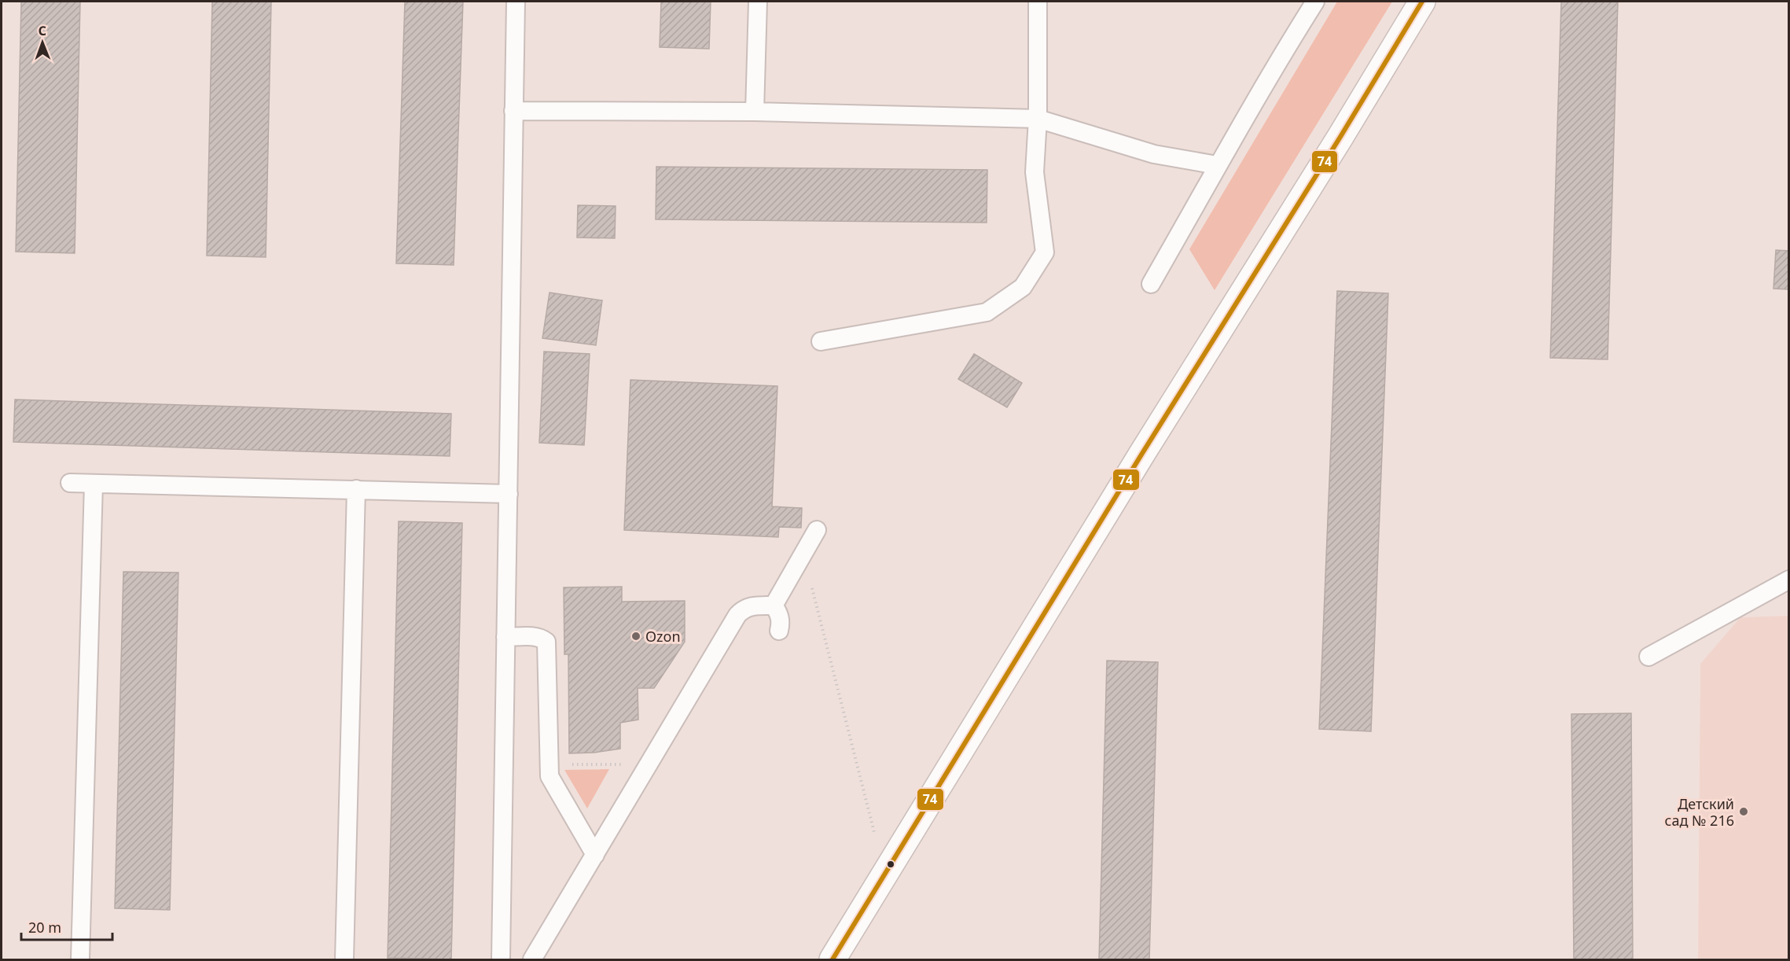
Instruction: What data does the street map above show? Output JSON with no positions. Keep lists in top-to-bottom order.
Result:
{
  "places": ["Ozon", "Детский сад № 216"],
  "lines": ["transit line 74"],
  "scale_bar": "20 m",
  "north": "top"
}
